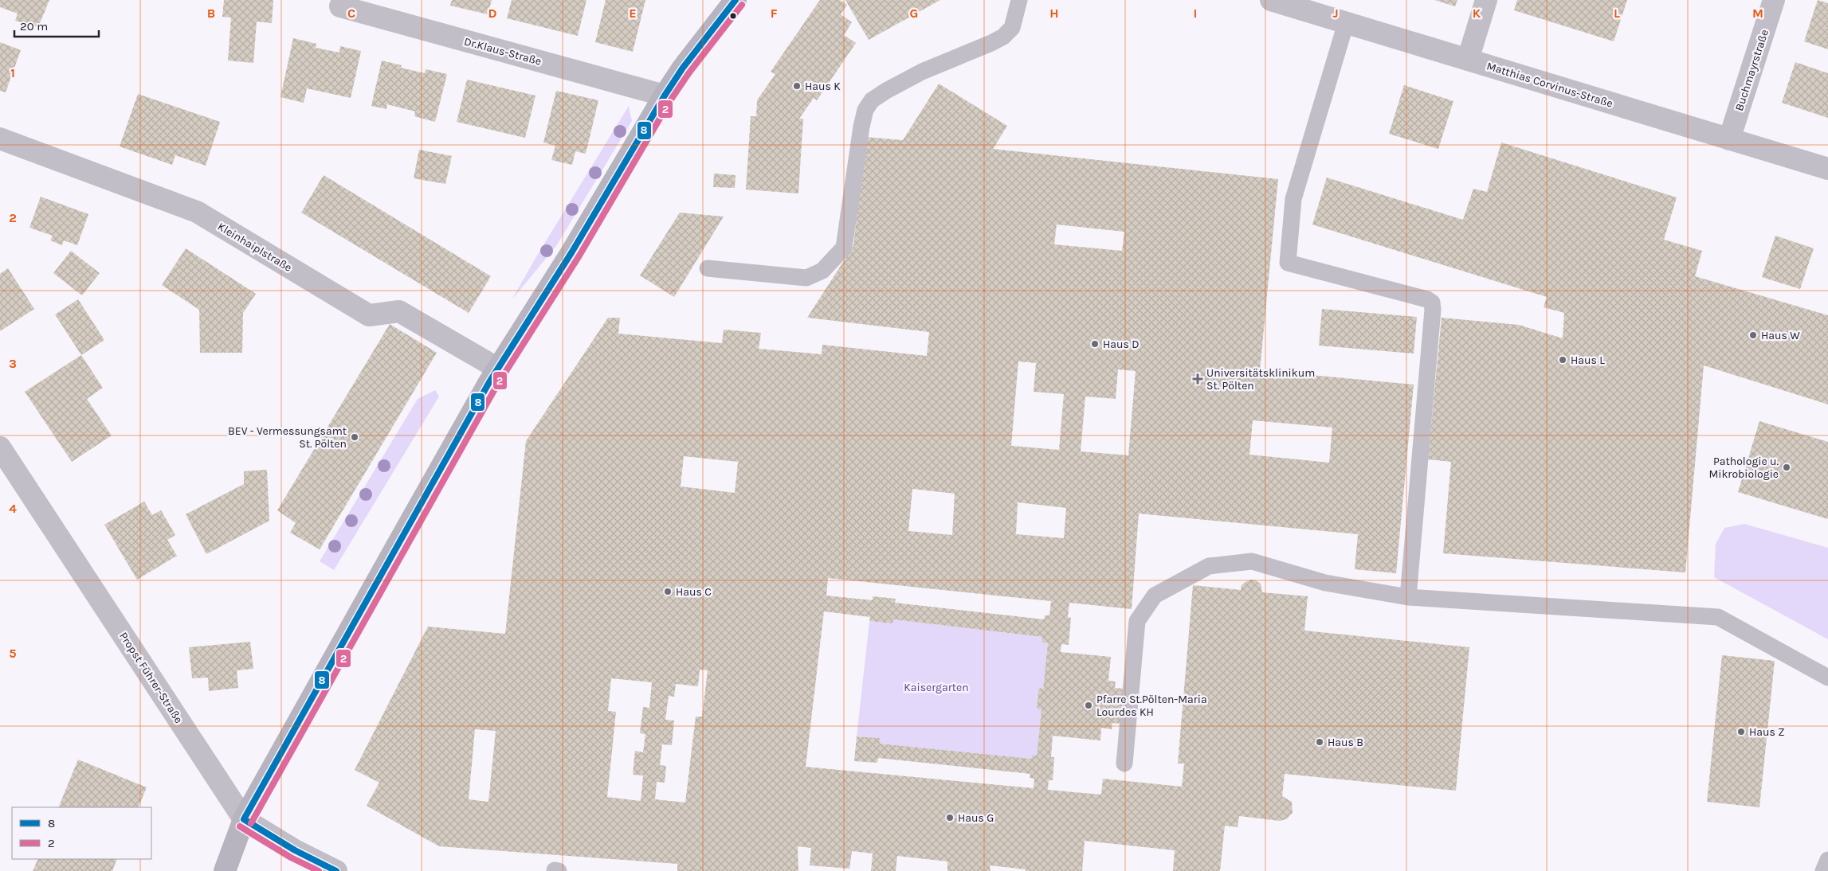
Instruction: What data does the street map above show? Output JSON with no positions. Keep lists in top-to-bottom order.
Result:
{
  "streets": {
    "street": [
      "Dr.Klaus-Straße",
      "Buchmayrstraße",
      "Matthias Corvinus-Straße",
      "Kleinhaiplstraße",
      "Propst Führer-Straße"
    ]
  },
  "crossings": [
    ["Buchmayrstraße", "Matthias Corvinus-Straße"]
  ],
  "parks": ["Kaisergarten"],
  "places": {
    "other": [
      "Haus K",
      "Haus W",
      "Haus D",
      "Haus L",
      "BEV - Vermessungsamt St. Pölten",
      "Pathologie u. Mikrobiologie",
      "Haus C",
      "Pfarre St.Pölten-Maria Lourdes KH",
      "Haus Z",
      "Haus B",
      "Haus G"
    ],
    "health": ["Universitätsklinikum St. Pölten"]
  },
  "lines": ["transit line 8", "transit line 2"],
  "legend": ["8", "2"],
  "scale_bar": "20 m",
  "grid": {
    "columns": [
      "B",
      "C",
      "D",
      "E",
      "F",
      "G",
      "H",
      "I",
      "J",
      "K",
      "L",
      "M"
    ],
    "rows": [
      "1",
      "2",
      "3",
      "4",
      "5"
    ]
  }
}
